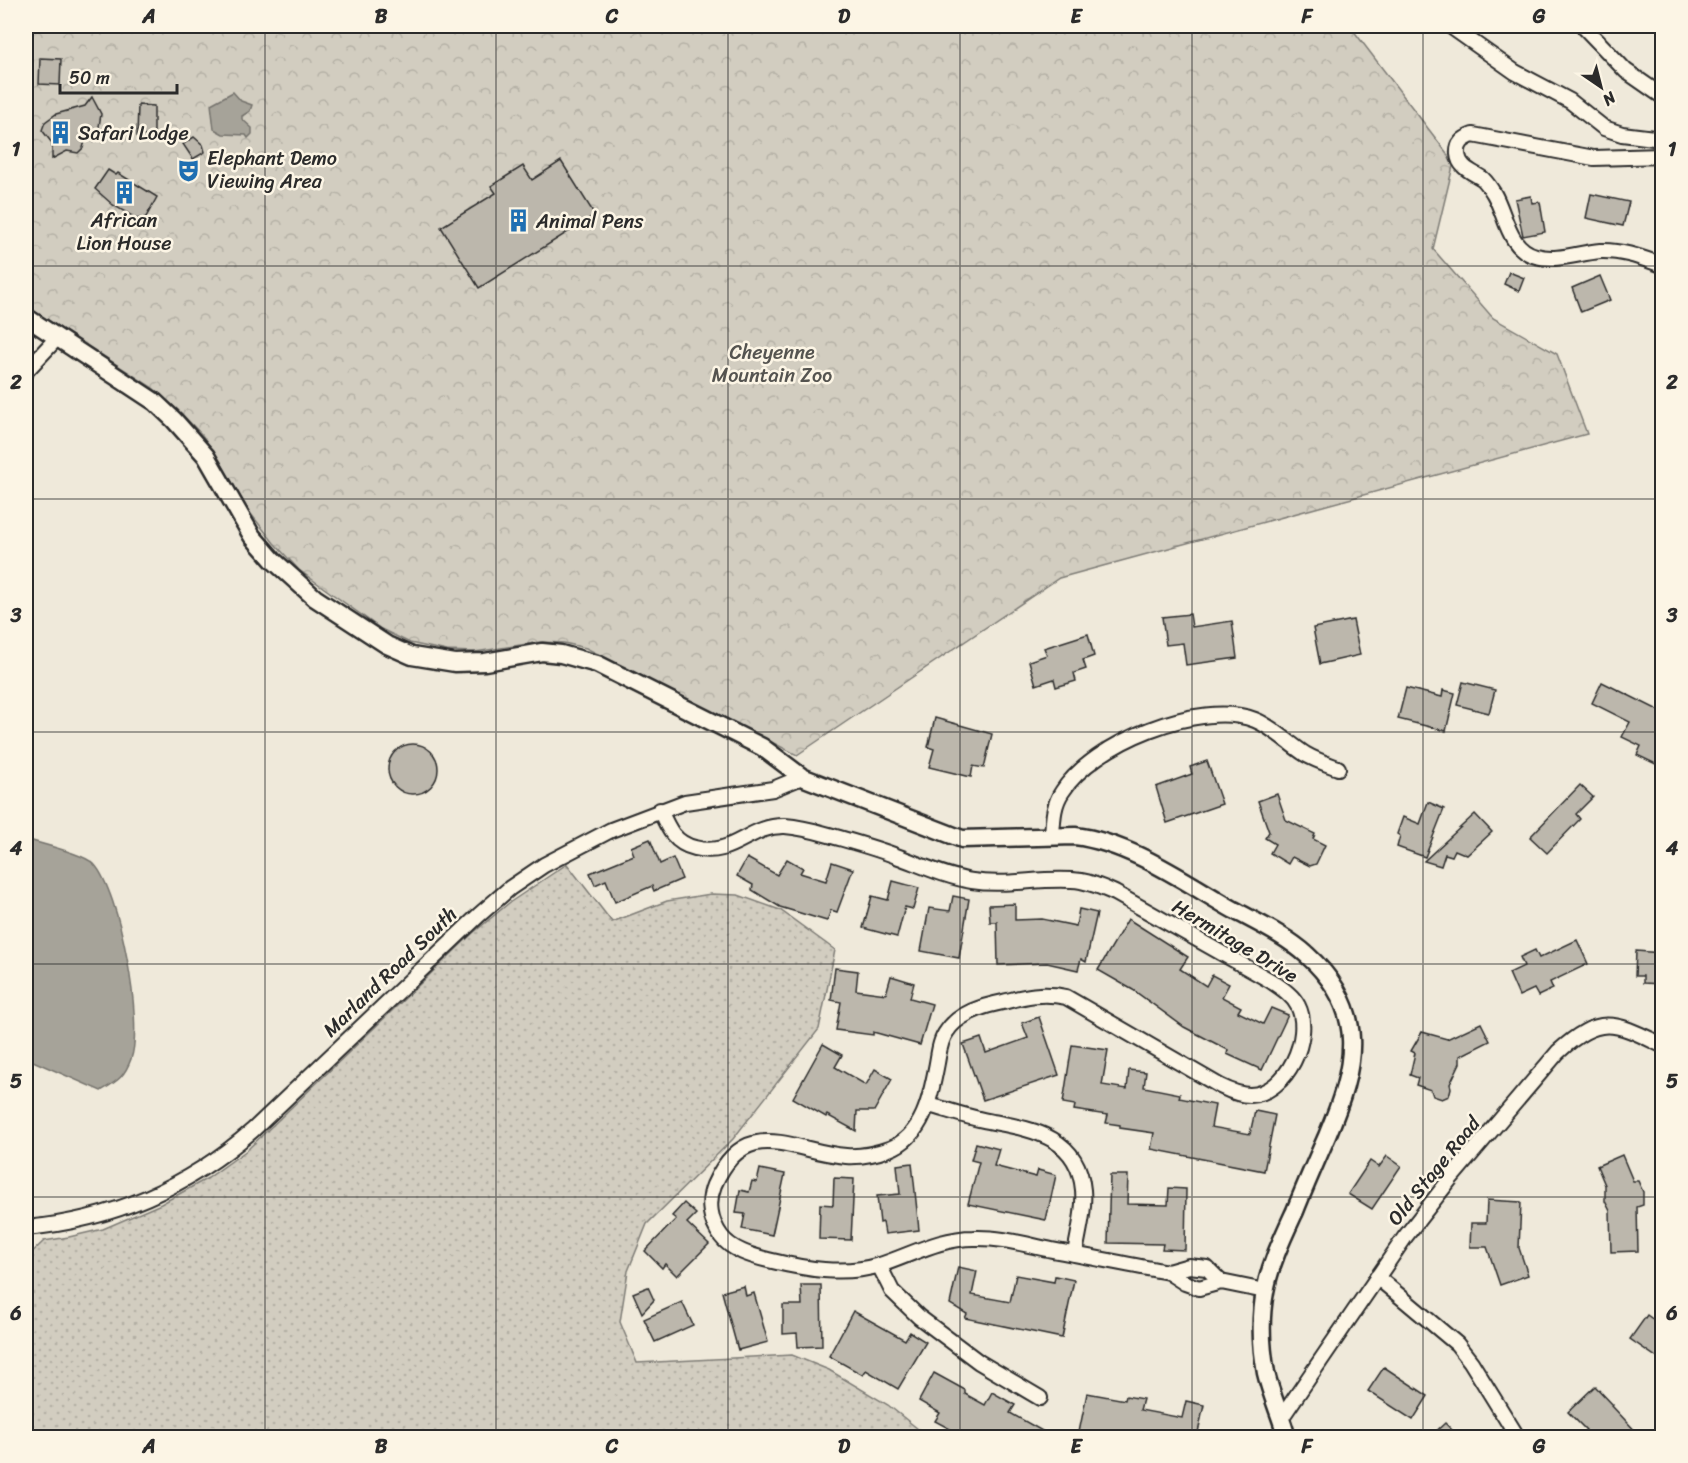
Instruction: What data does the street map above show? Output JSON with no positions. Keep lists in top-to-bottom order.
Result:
{
  "streets": {
    "street": ["Hermitage Drive", "Marland Road South", "Old Stage Road"]
  },
  "crossings": [
    ["Hermitage Drive", "Marland Road South"]
  ],
  "parks": ["Cheyenne Mountain Zoo"],
  "places": {
    "building": ["Safari Lodge", "African Lion House", "Animal Pens"],
    "theatre": ["Elephant Demo Viewing Area"]
  },
  "scale_bar": "50 m",
  "north": "bottom right",
  "grid": {
    "columns": [
      "A",
      "B",
      "C",
      "D",
      "E",
      "F",
      "G"
    ],
    "rows": [
      "1",
      "2",
      "3",
      "4",
      "5",
      "6"
    ]
  }
}
